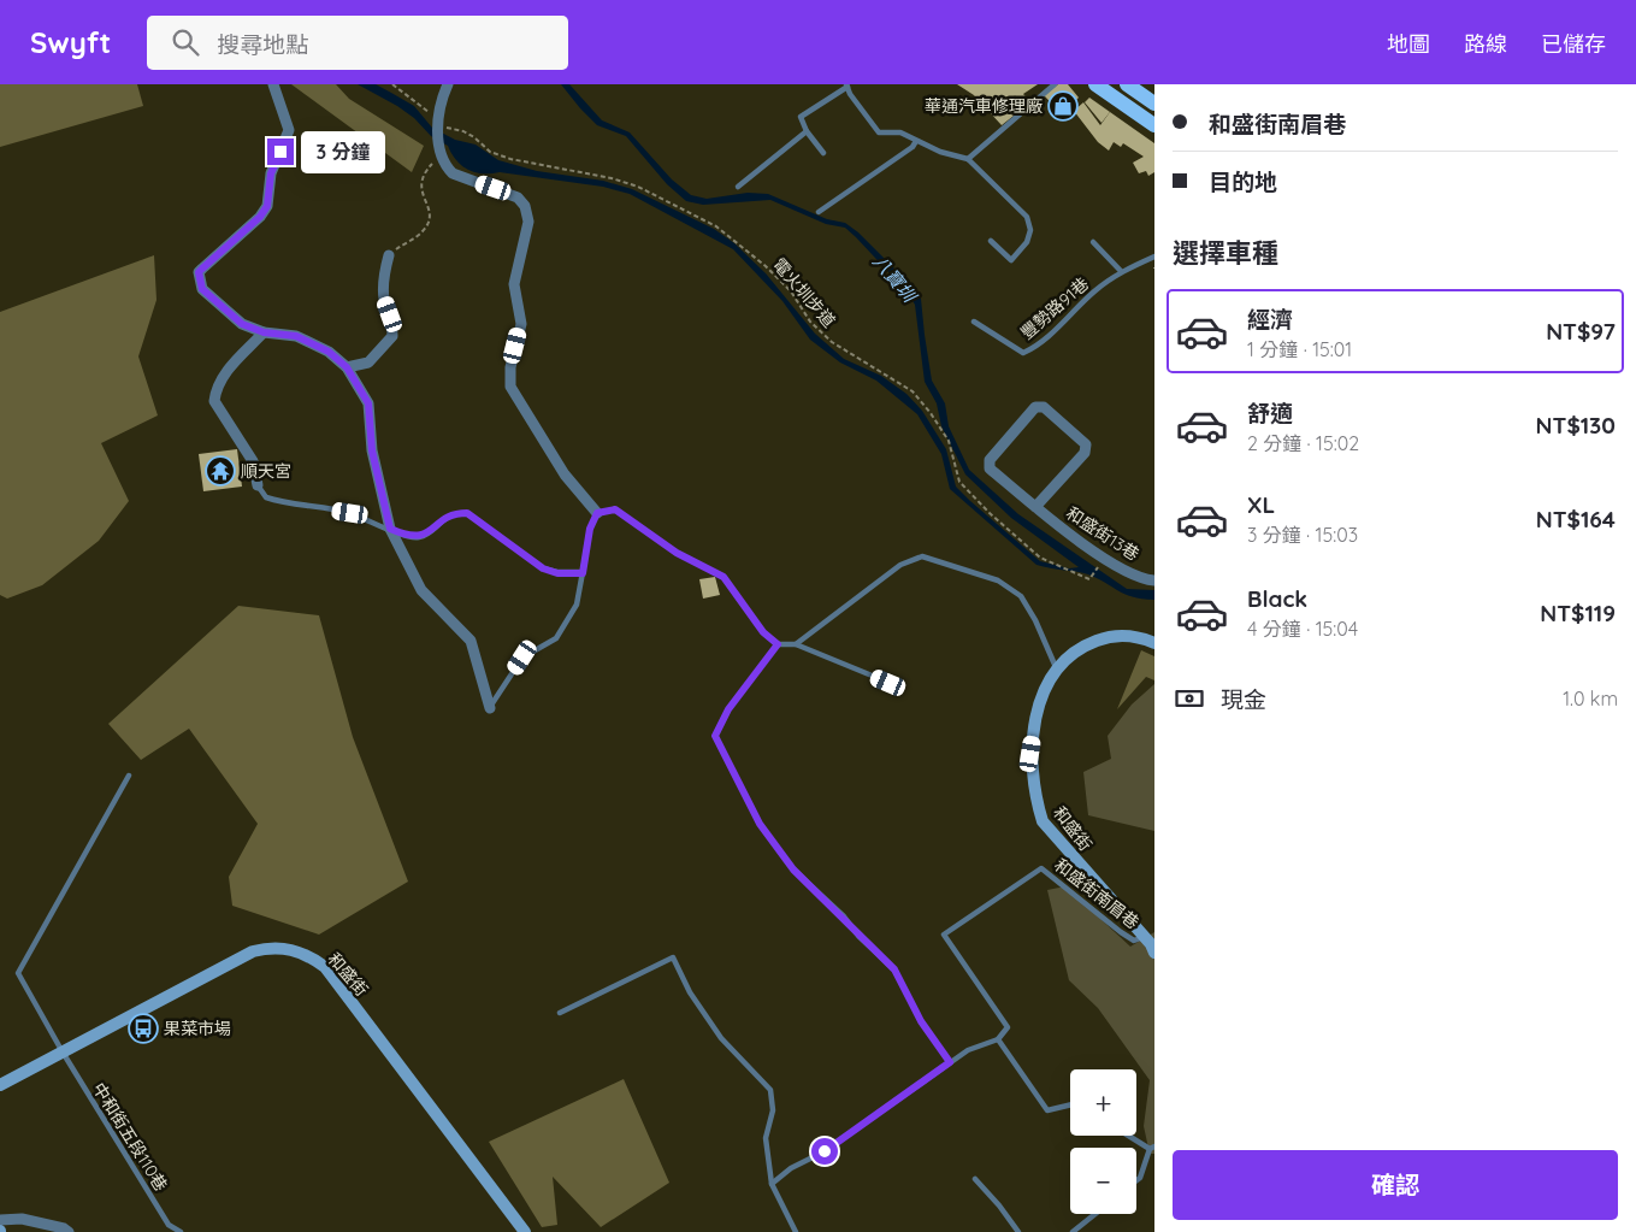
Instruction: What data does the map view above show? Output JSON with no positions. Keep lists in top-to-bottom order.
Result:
{
  "streets": {
    "main road": ["和盛街"],
    "street": ["和盛街13巷"],
    "lane": ["豐勢路91巷", "和盛街南眉巷", "中和街五段110巷"],
    "path": ["電火圳步道"]
  },
  "crossings": [
    ["和盛街", "和盛街南眉巷"],
    ["和盛街", "中和街五段110巷"]
  ],
  "water": ["八寶圳"],
  "places": {
    "shop": ["華通汽車修理廠"],
    "temple": ["順天宮"],
    "bus stop": ["果菜市場"]
  },
  "page": {
    "header": "Swyft",
    "search": "搜尋地點",
    "nav": ["地圖", "路線", "已儲存"],
    "banner": ["和盛街南眉巷", "目的地"],
    "bubble": "3 分鐘",
    "heading": "選擇車種",
    "list": [
      {
        "name": "經濟",
        "note": "1 分鐘 · 15:01",
        "value": "NT$97"
      },
      {
        "name": "舒適",
        "note": "2 分鐘 · 15:02",
        "value": "NT$130"
      },
      {
        "name": "XL",
        "note": "3 分鐘 · 15:03",
        "value": "NT$164"
      },
      {
        "name": "Black",
        "note": "4 分鐘 · 15:04",
        "value": "NT$119"
      }
    ],
    "pay": ["現金", "1.0 km"],
    "map_buttons": ["+", "−"],
    "buttons": "確認"
  }
}
